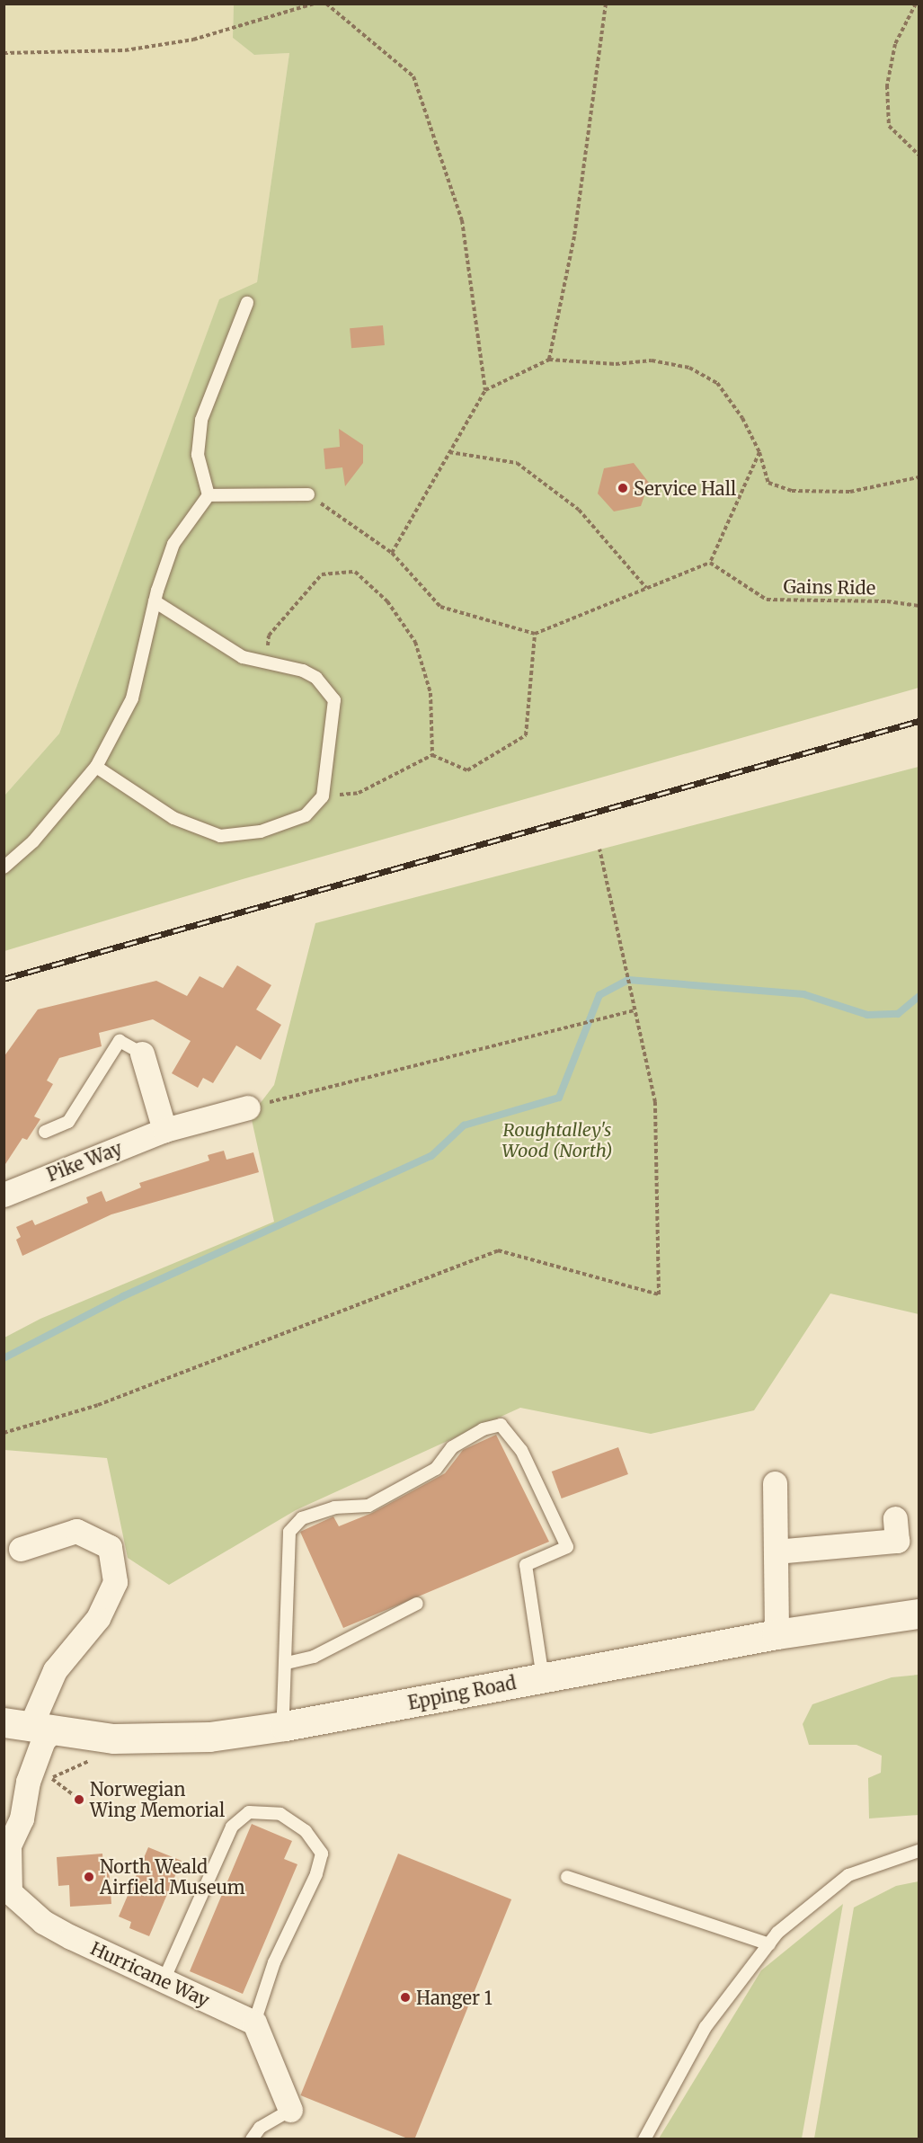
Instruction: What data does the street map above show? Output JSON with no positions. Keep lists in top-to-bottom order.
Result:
{
  "streets": {
    "main road": ["Epping Road"],
    "street": ["Pike Way", "Hurricane Way"],
    "path": ["Gains Ride"]
  },
  "crossings": [
    ["Epping Road", "Hurricane Way"]
  ],
  "parks": ["Roughtalley's Wood (North)"],
  "places": [
    "Service Hall",
    "Norwegian Wing Memorial",
    "North Weald Airfield Museum",
    "Hanger 1"
  ]
}
